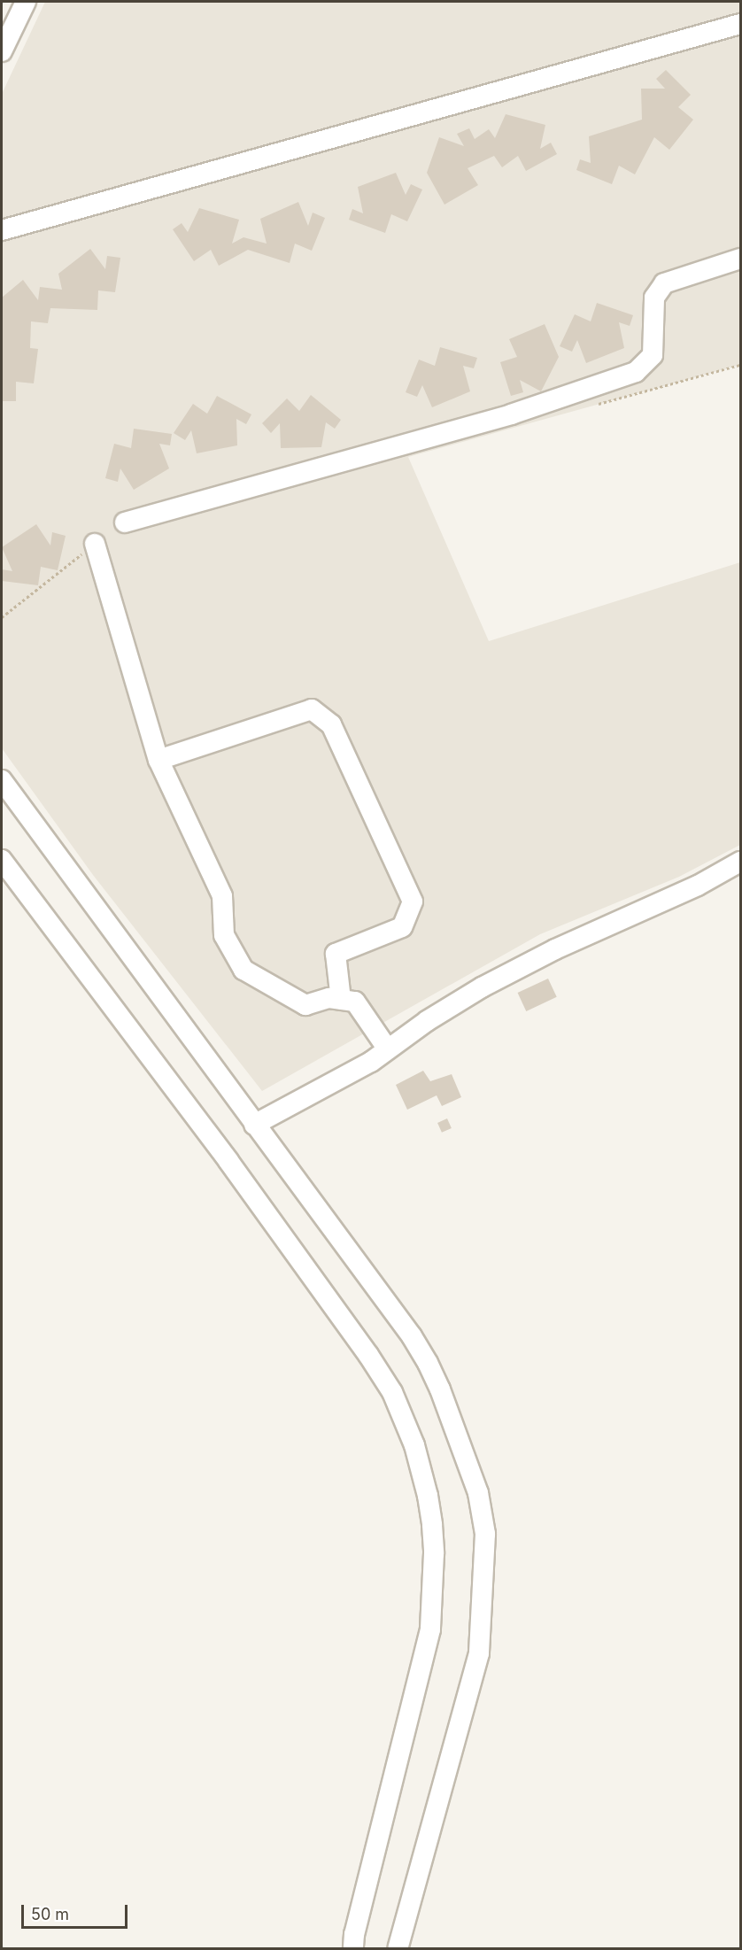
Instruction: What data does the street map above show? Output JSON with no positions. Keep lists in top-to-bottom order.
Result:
{
  "scale_bar": "50 m"
}
